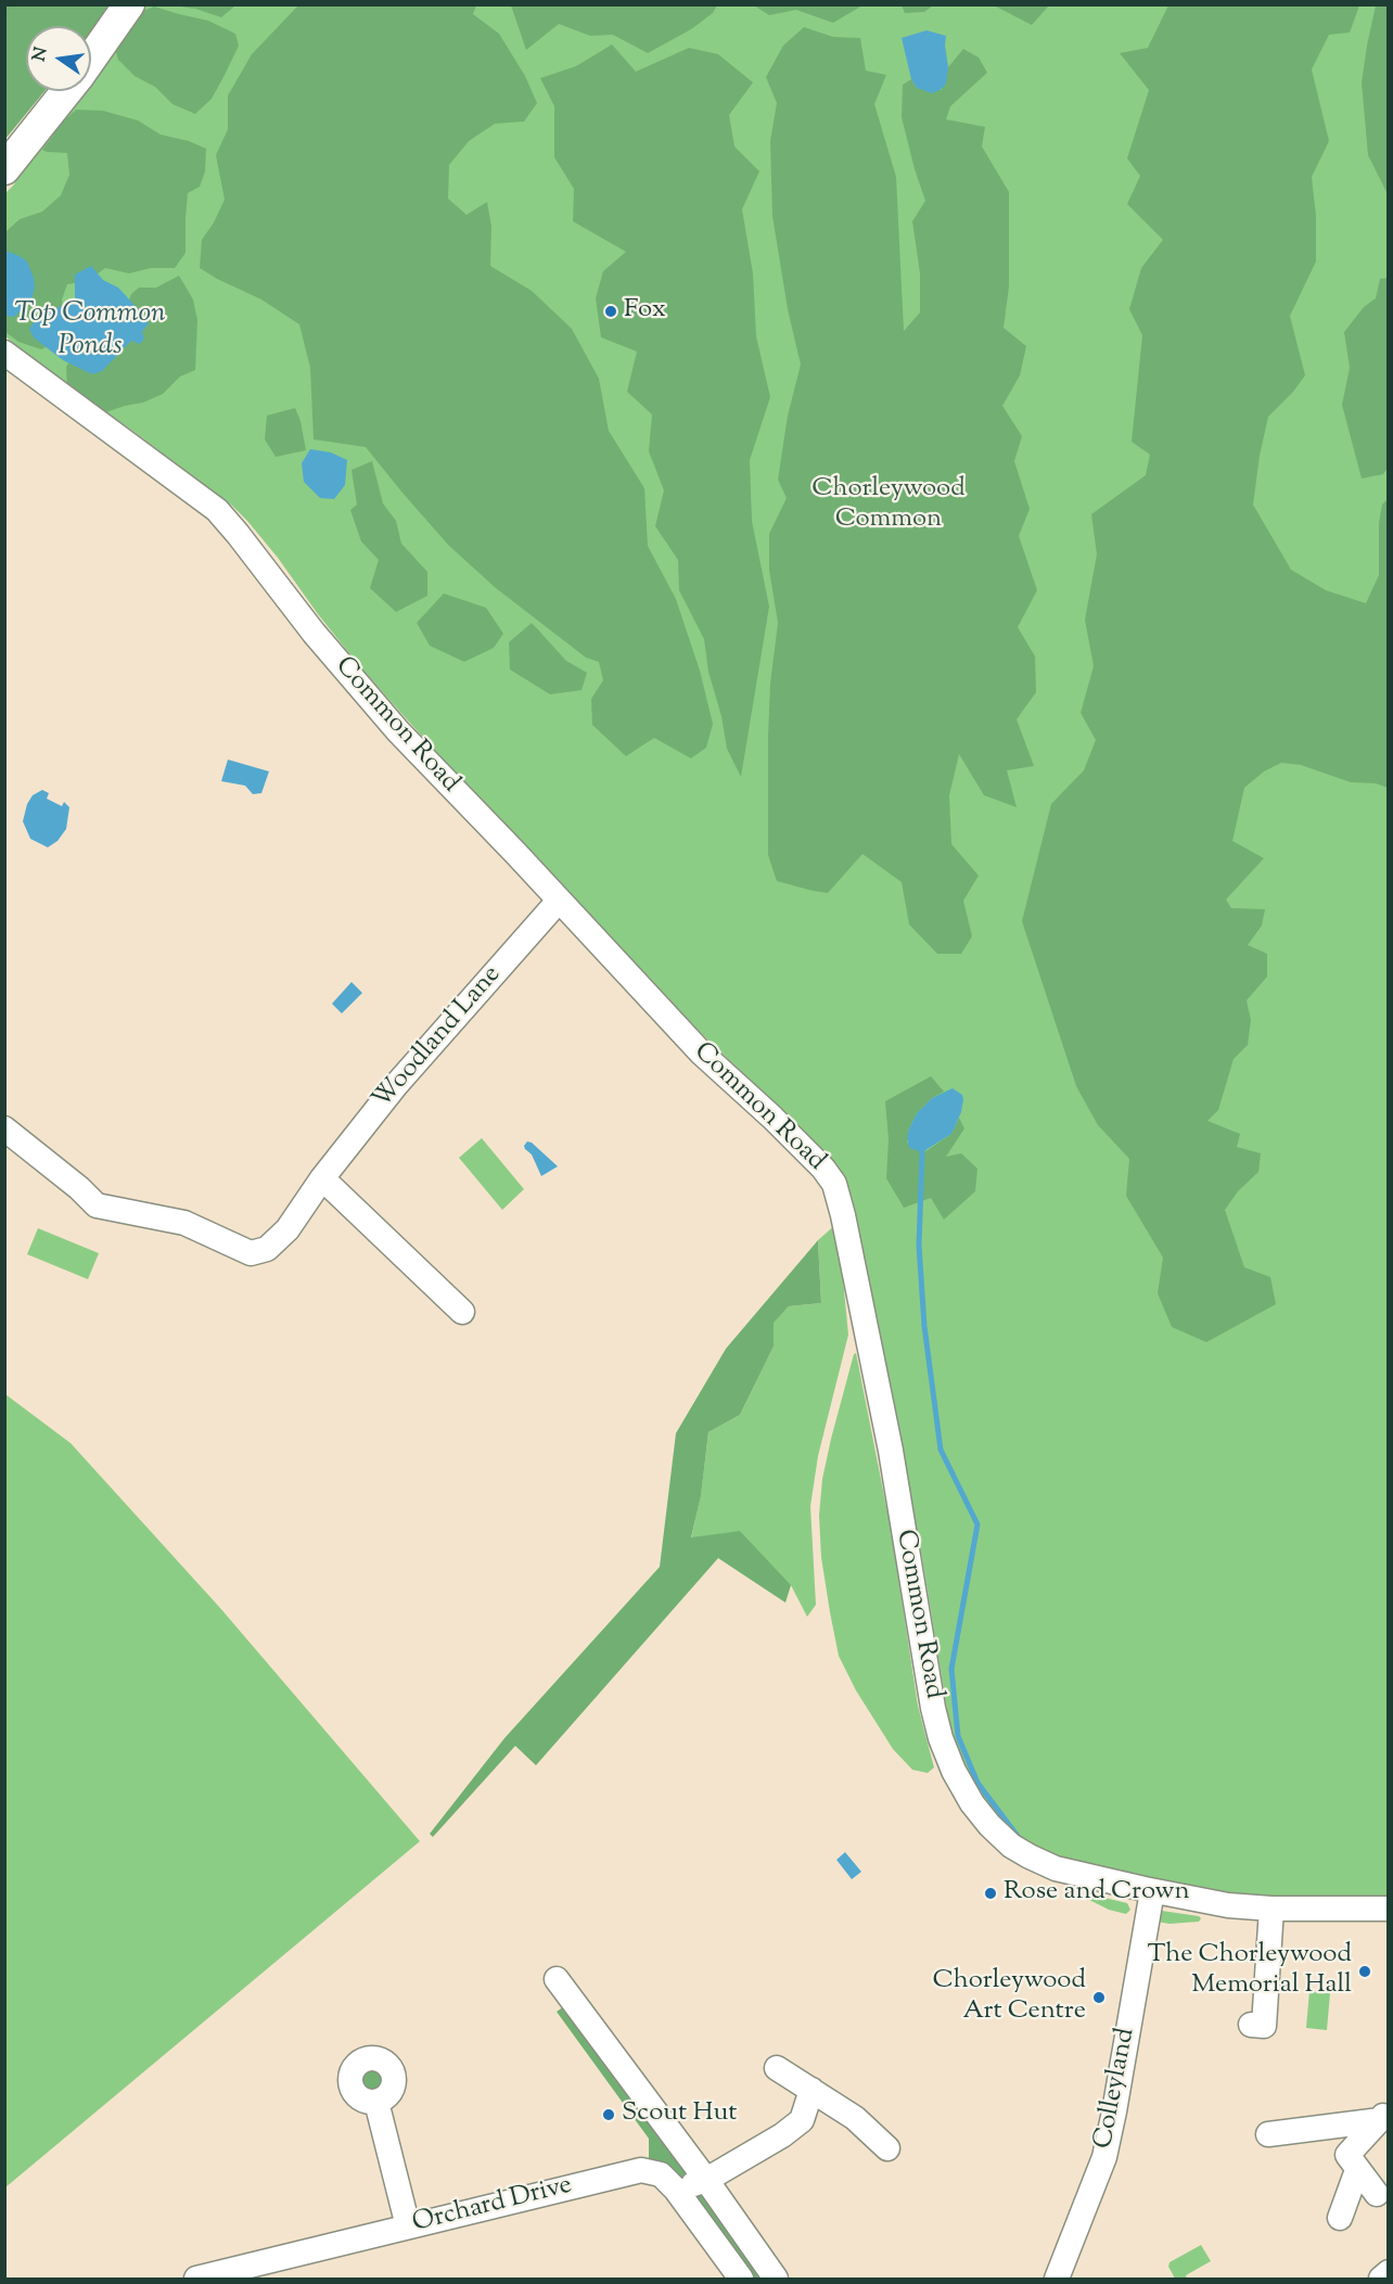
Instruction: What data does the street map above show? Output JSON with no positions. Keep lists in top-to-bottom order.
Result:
{
  "streets": {
    "street": [
      "Common Road",
      "Woodland Lane",
      "Colleyland",
      "Orchard Drive"
    ]
  },
  "crossings": [
    ["Common Road", "Woodland Lane"],
    ["Common Road", "Colleyland"]
  ],
  "water": ["Top Common Ponds"],
  "parks": ["Chorleywood Common"],
  "places": [
    "Fox",
    "Rose and Crown",
    "The Chorleywood Memorial Hall",
    "Chorleywood Art Centre",
    "Scout Hut"
  ],
  "north": "left"
}
